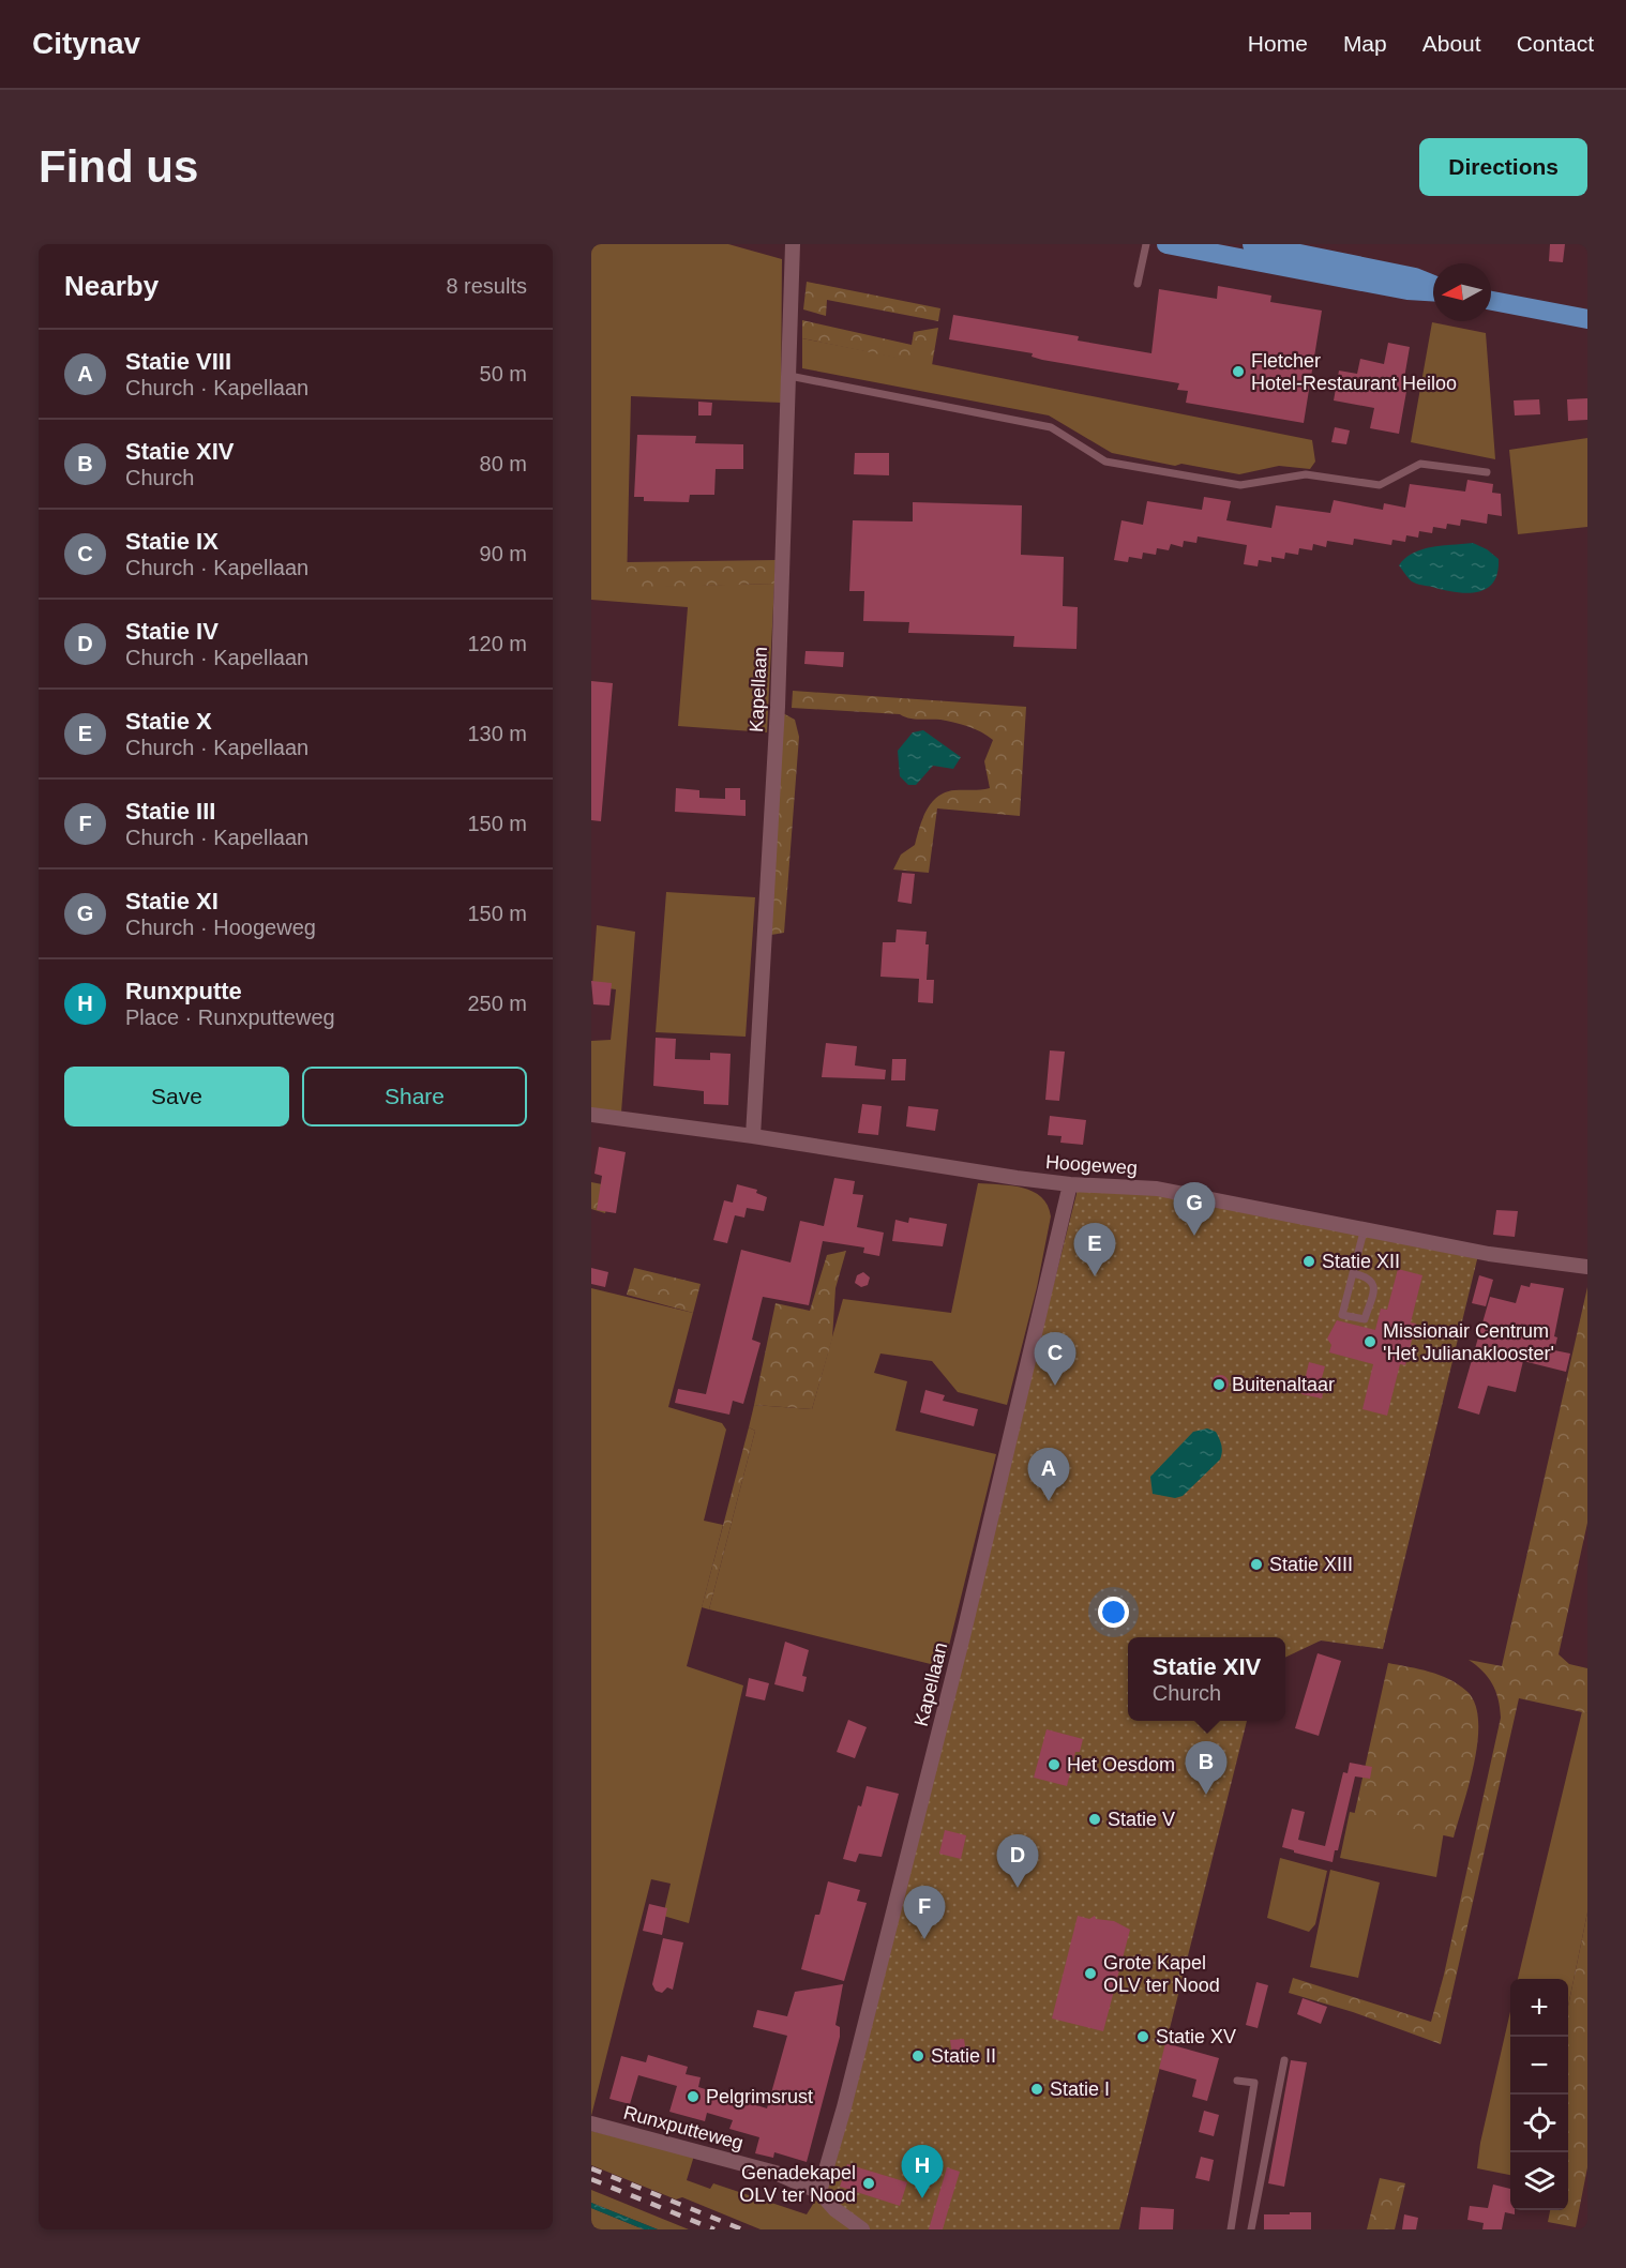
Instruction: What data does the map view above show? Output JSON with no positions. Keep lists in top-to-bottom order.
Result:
{
  "streets": {
    "street": ["Kapellaan", "Hoogeweg", "Runxputteweg"]
  },
  "crossings": [
    ["Kapellaan", "Hoogeweg"],
    ["Kapellaan", "Runxputteweg"]
  ],
  "places": [
    "Fletcher Hotel-Restaurant Heiloo",
    "Statie XII",
    "Missionair Centrum 'Het Julianaklooster'",
    "Buitenaltaar",
    "Statie XIII",
    "Het Oesdom",
    "Statie V",
    "Grote Kapel OLV ter Nood",
    "Statie XV",
    "Statie II",
    "Statie I",
    "Pelgrimsrust",
    "Genadekapel OLV ter Nood"
  ],
  "north": "left",
  "page": {
    "header": "Citynav",
    "nav": [
      "Home",
      "Map",
      "About",
      "Contact"
    ],
    "buttons": [
      "Directions",
      ["Save", "Share"]
    ],
    "title": "Find us",
    "heading": ["Nearby", "8 results"],
    "list": [
      {
        "mark": "A",
        "name": "Statie VIII",
        "note": "Church · Kapellaan",
        "value": "50 m"
      },
      {
        "mark": "B",
        "name": "Statie XIV",
        "note": "Church",
        "value": "80 m"
      },
      {
        "mark": "C",
        "name": "Statie IX",
        "note": "Church · Kapellaan",
        "value": "90 m"
      },
      {
        "mark": "D",
        "name": "Statie IV",
        "note": "Church · Kapellaan",
        "value": "120 m"
      },
      {
        "mark": "E",
        "name": "Statie X",
        "note": "Church · Kapellaan",
        "value": "130 m"
      },
      {
        "mark": "F",
        "name": "Statie III",
        "note": "Church · Kapellaan",
        "value": "150 m"
      },
      {
        "mark": "G",
        "name": "Statie XI",
        "note": "Church · Hoogeweg",
        "value": "150 m"
      },
      {
        "mark": "H",
        "name": "Runxputte",
        "note": "Place · Runxputteweg",
        "value": "250 m"
      }
    ],
    "pins": [
      "G",
      "E",
      "C",
      "A",
      "B",
      "D",
      "F",
      "H"
    ],
    "popup": ["Statie XIV", "Church"],
    "map_buttons": ["+", "−"]
  }
}
